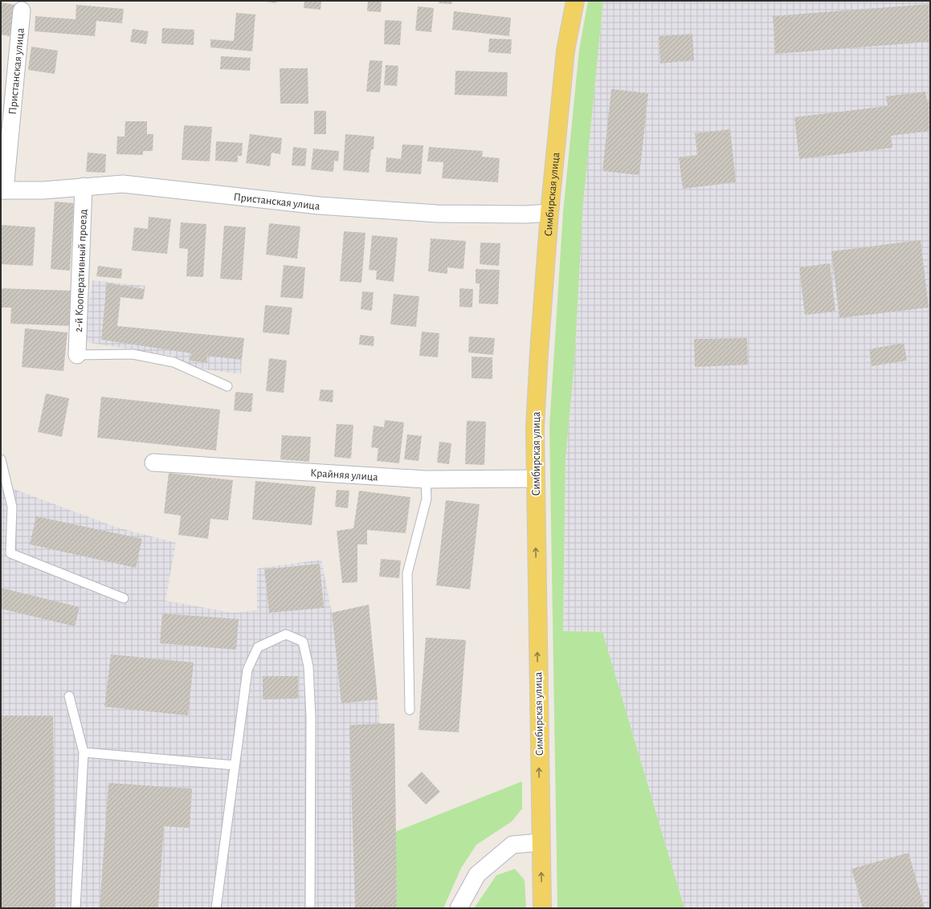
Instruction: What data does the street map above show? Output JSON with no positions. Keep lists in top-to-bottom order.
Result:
{
  "streets": {
    "main road": ["Симбирская улица"],
    "street": ["Пристанская улица", "2-й Кооперативный проезд", "Крайняя улица"]
  },
  "crossings": [
    ["Пристанская улица", "Симбирская улица"],
    ["Пристанская улица", "2-й Кооперативный проезд"],
    ["Симбирская улица", "Крайняя улица"]
  ],
  "one_way": ["Симбирская улица"]
}
